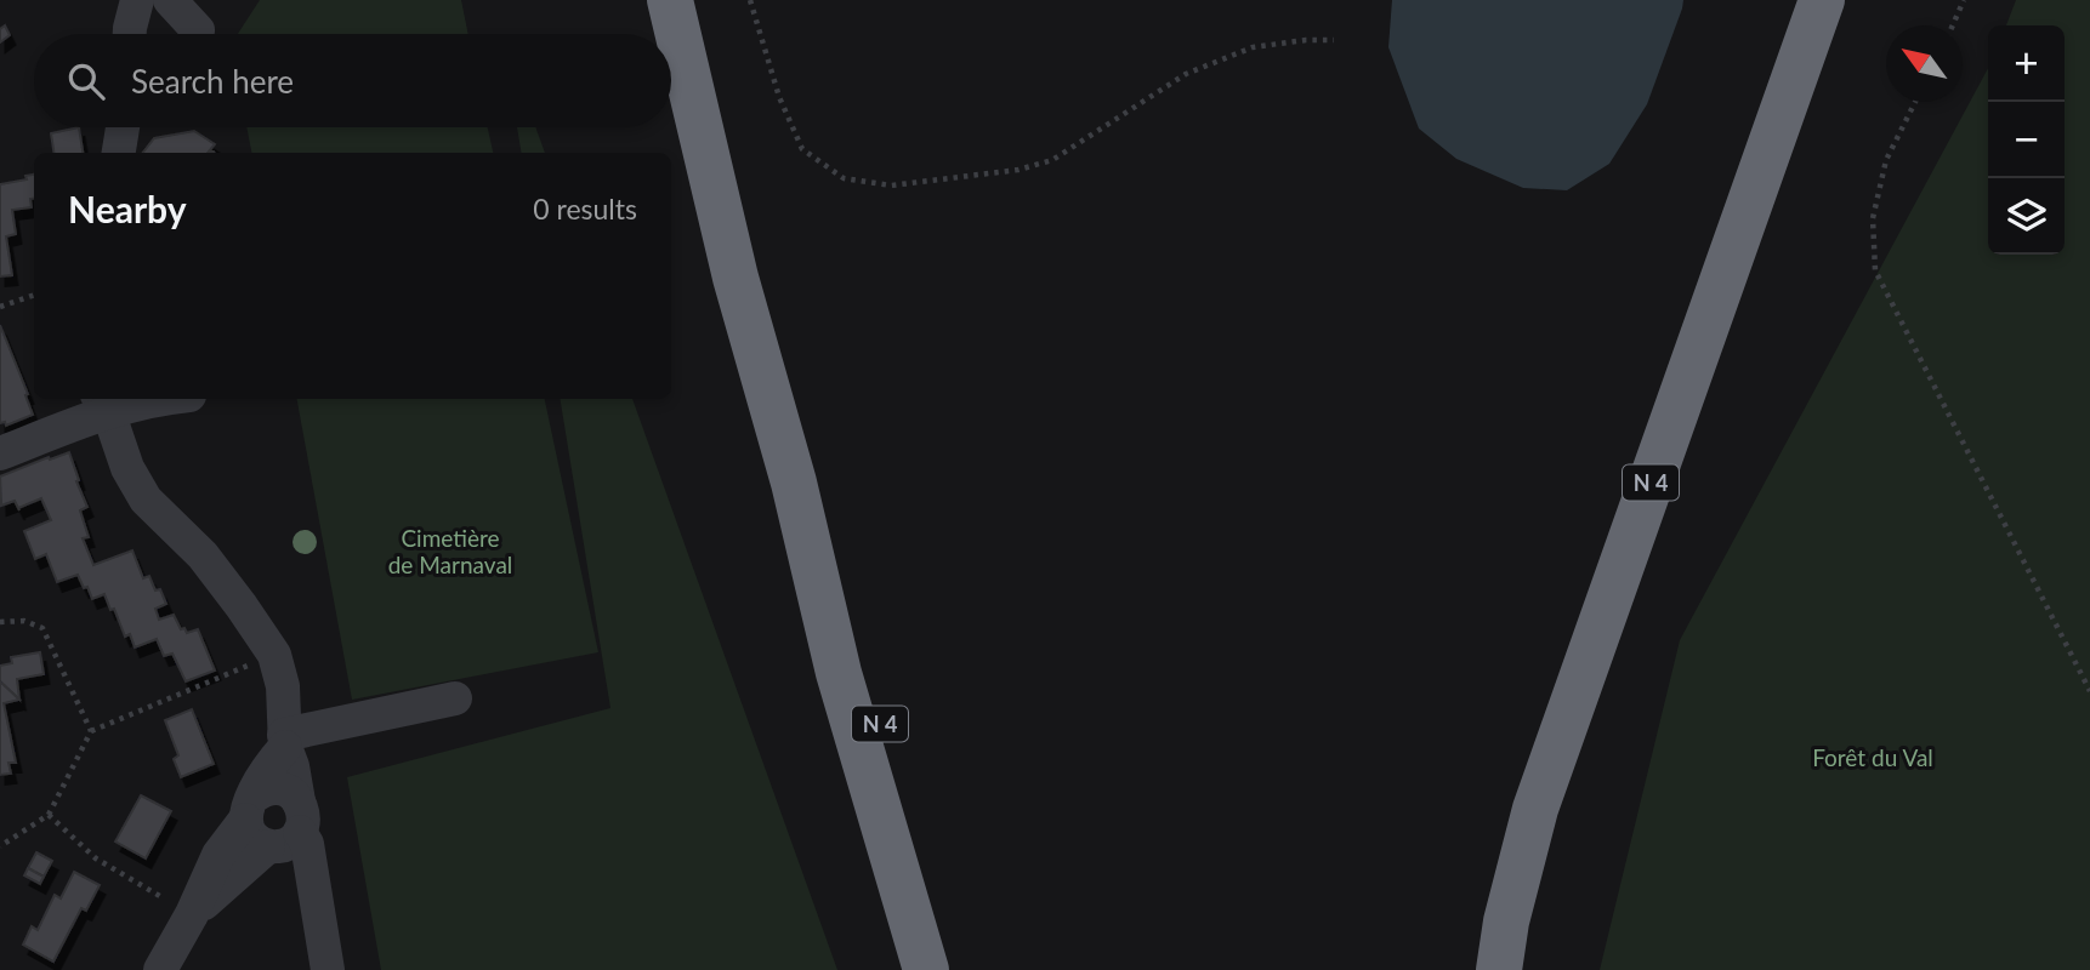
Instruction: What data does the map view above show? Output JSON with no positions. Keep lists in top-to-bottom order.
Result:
{
  "streets": {
    "highway": ["N 4"]
  },
  "parks": ["Cimetière de Marnaval", "Forêt du Val"],
  "north": "top left",
  "page": {
    "map_buttons": ["+", "−"],
    "search": "Search here",
    "heading": ["Nearby", "0 results"]
  }
}
